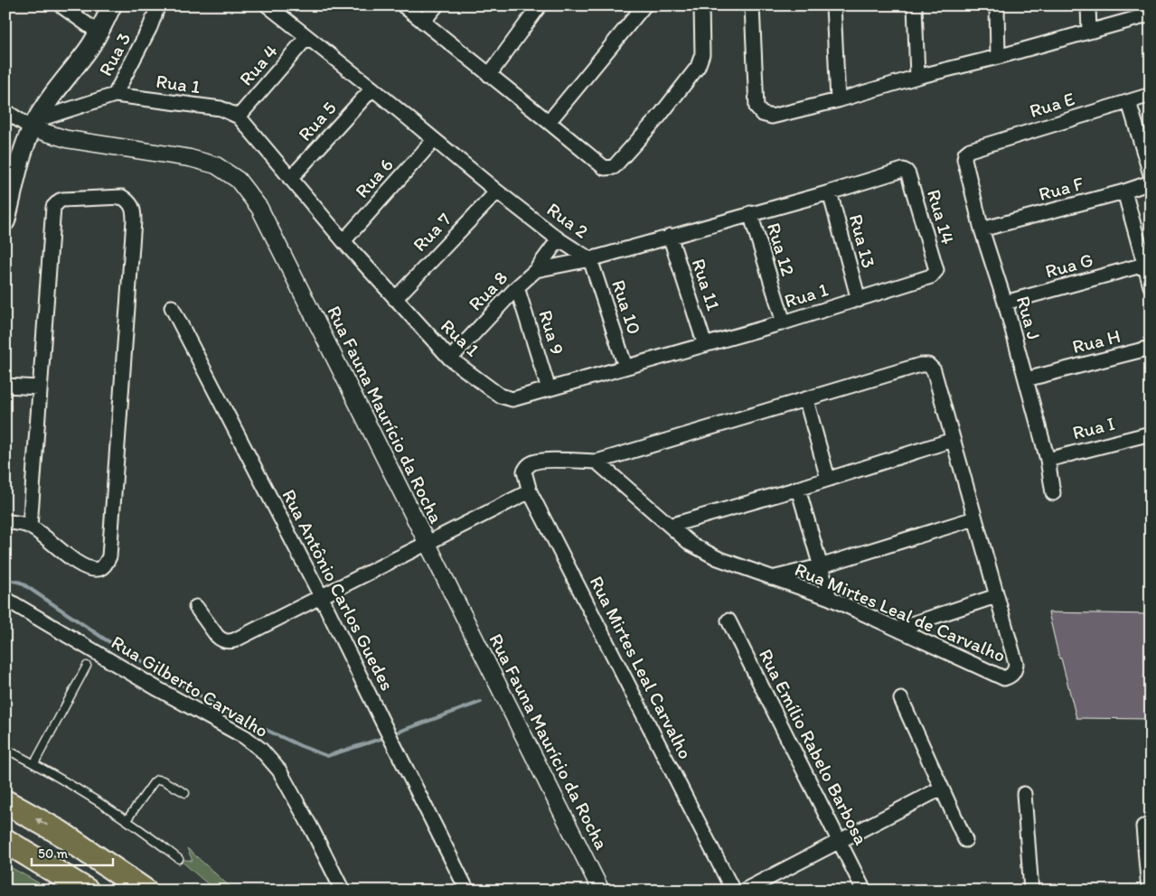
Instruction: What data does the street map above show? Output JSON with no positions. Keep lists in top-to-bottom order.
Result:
{
  "streets": {
    "street": [
      "Rua 3",
      "Rua 4",
      "Rua 1",
      "Rua E",
      "Rua 5",
      "Rua 6",
      "Rua F",
      "Rua 14",
      "Rua 2",
      "Rua 7",
      "Rua 13",
      "Rua 12",
      "Rua G",
      "Rua 11",
      "Rua 8",
      "Rua 10",
      "Rua J",
      "Rua 9",
      "Rua H",
      "Rua Fauna Maurício da Rocha",
      "Rua I",
      "Rua Antônio Carlos Guedes",
      "Rua Mirtes Leal de Carvalho",
      "Rua Mirtes Leal Carvalho",
      "Rua Gilberto Carvalho",
      "Rua Emílio Rabelo Barbosa"
    ]
  },
  "crossings": [
    ["Rua 3", "Rua 1"],
    ["Rua 4", "Rua 1"],
    ["Rua 4", "Rua 2"],
    ["Rua 1", "Rua 5"],
    ["Rua 1", "Rua 6"],
    ["Rua 1", "Rua 14"],
    ["Rua 1", "Rua 7"],
    ["Rua 1", "Rua 13"],
    ["Rua 1", "Rua 12"],
    ["Rua 1", "Rua 11"],
    ["Rua 1", "Rua 8"],
    ["Rua 1", "Rua 10"],
    ["Rua 1", "Rua 9"],
    ["Rua 1", "Rua Fauna Maurício da Rocha"],
    ["Rua E", "Rua J"],
    ["Rua 5", "Rua 2"],
    ["Rua 6", "Rua 2"],
    ["Rua F", "Rua J"],
    ["Rua 14", "Rua 2"],
    ["Rua 2", "Rua 7"],
    ["Rua 2", "Rua 13"],
    ["Rua 2", "Rua 12"],
    ["Rua 2", "Rua 11"],
    ["Rua 2", "Rua 8"],
    ["Rua 2", "Rua 10"],
    ["Rua G", "Rua J"],
    ["Rua 8", "Rua 10"],
    ["Rua 8", "Rua 9"],
    ["Rua J", "Rua H"],
    ["Rua J", "Rua I"],
    ["Rua Mirtes Leal de Carvalho", "Rua Mirtes Leal Carvalho"]
  ],
  "scale_bar": "50 m"
}
